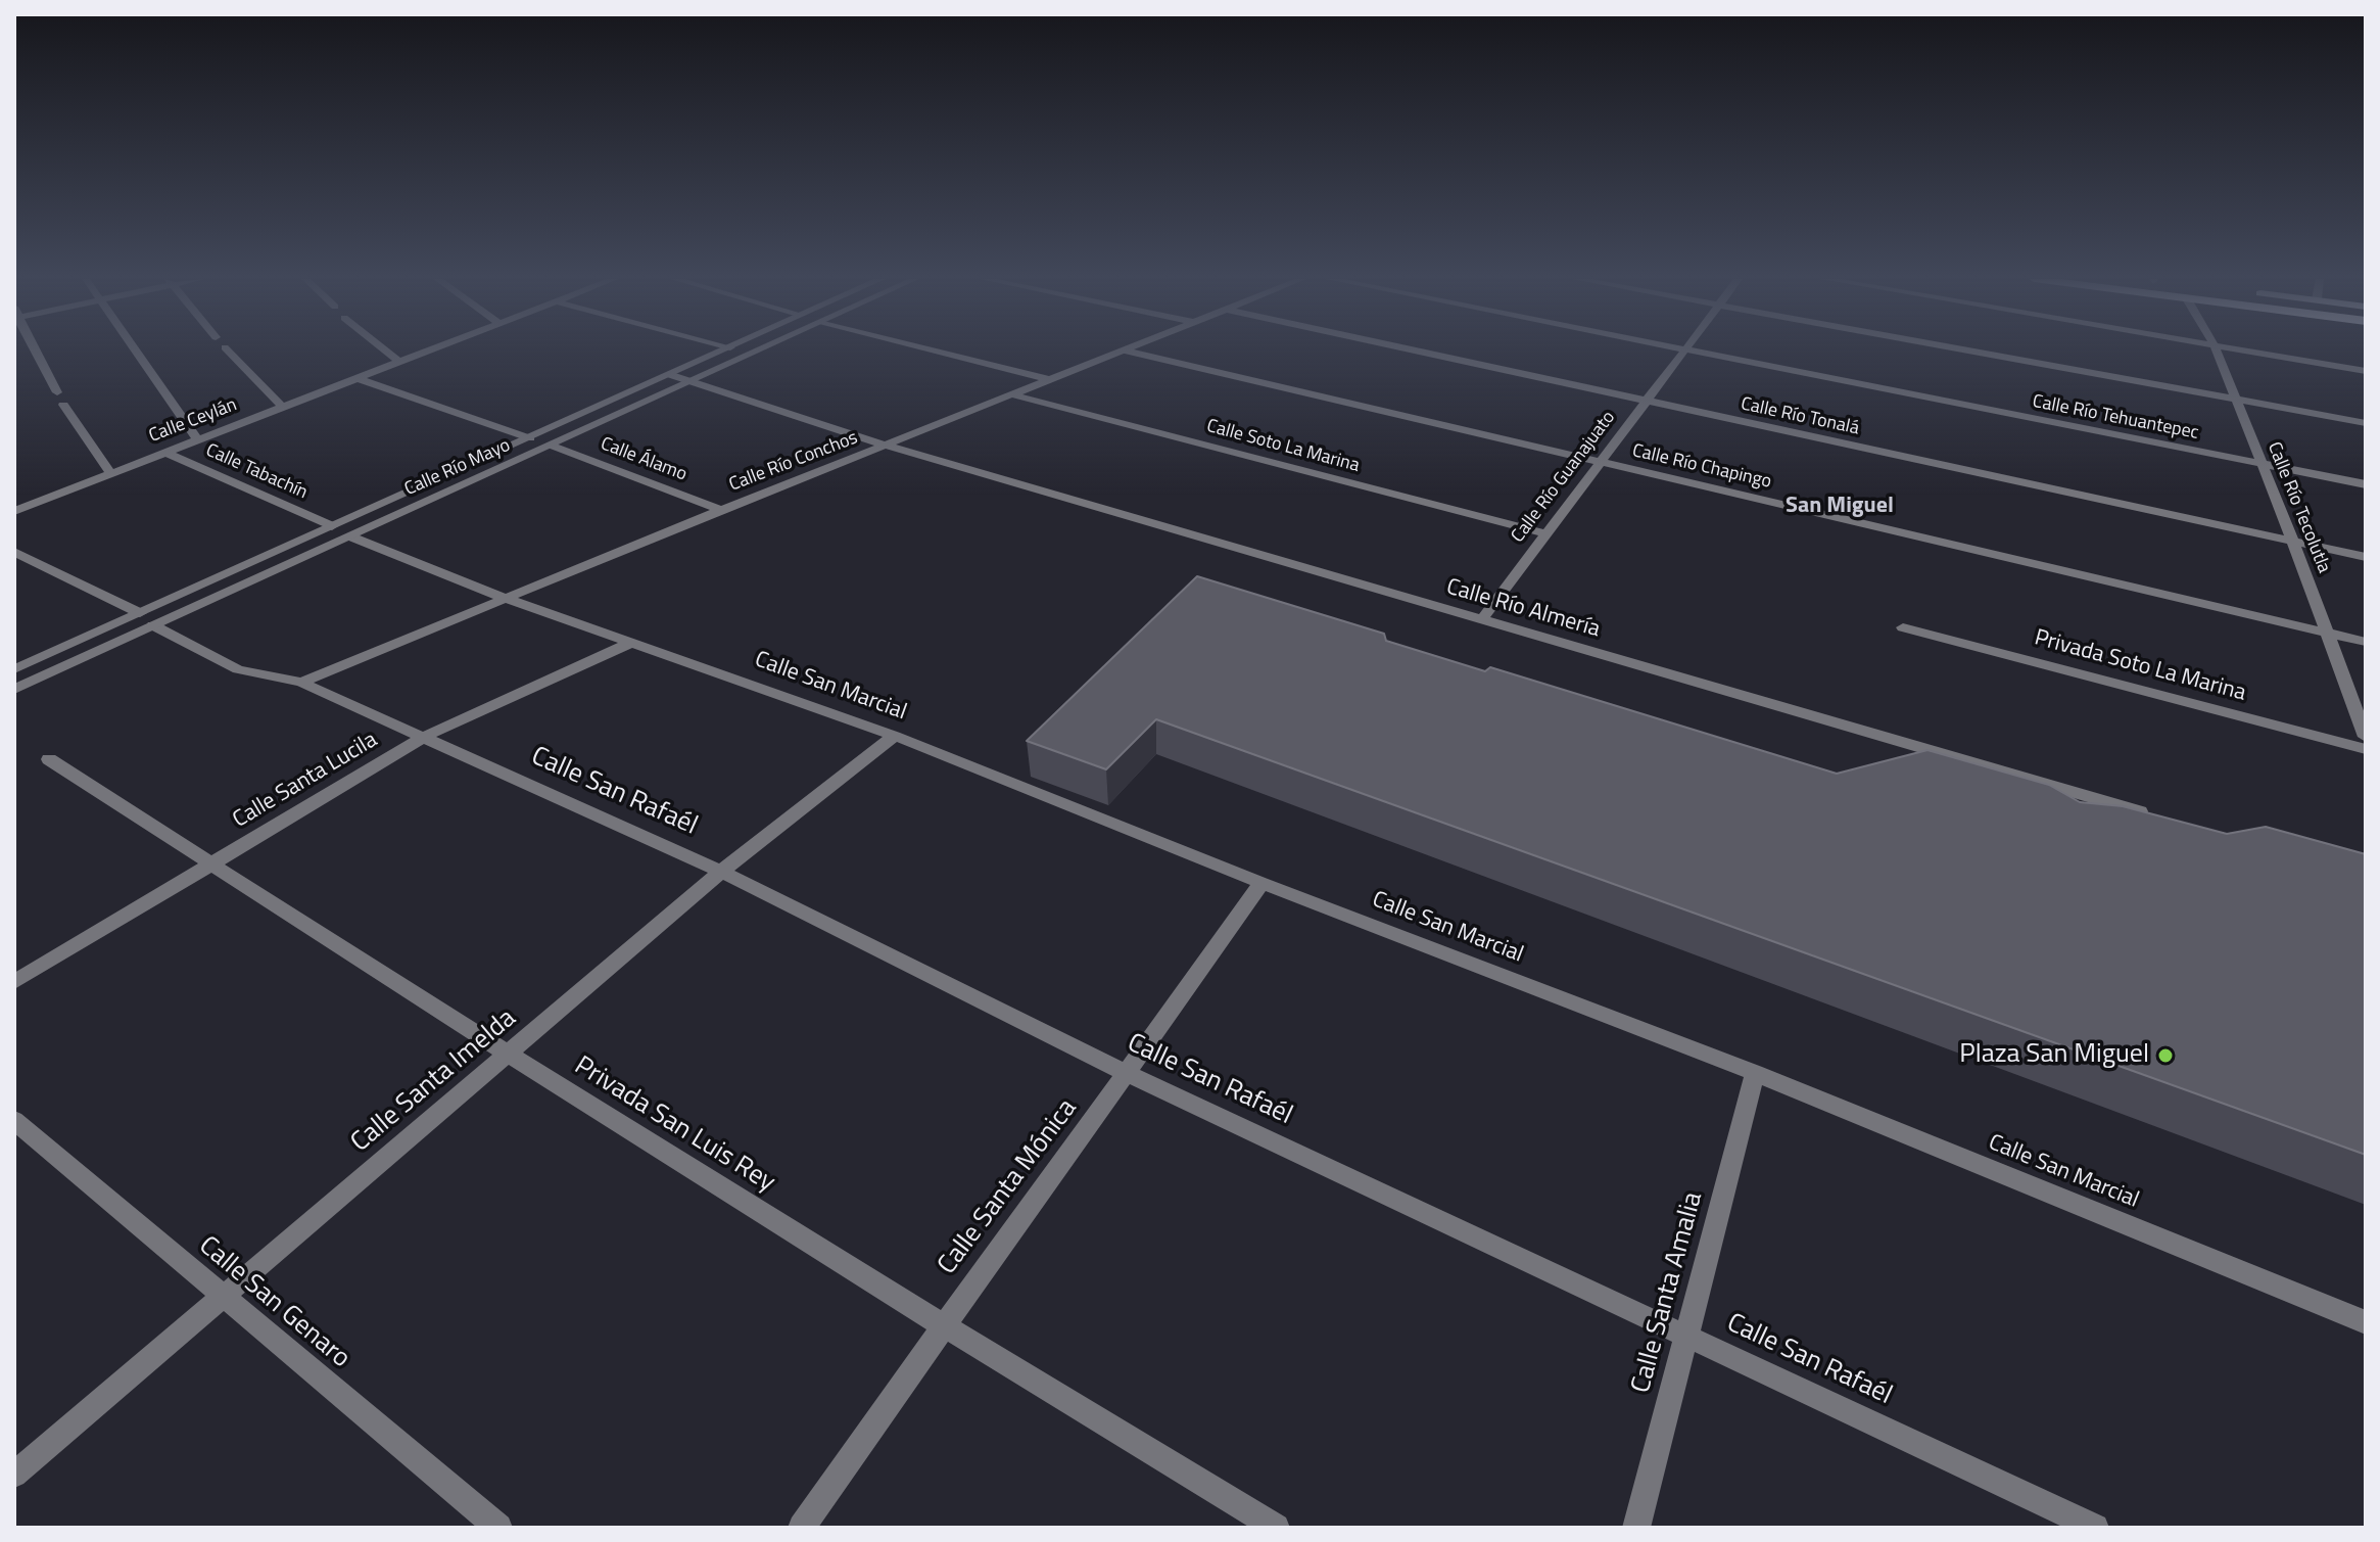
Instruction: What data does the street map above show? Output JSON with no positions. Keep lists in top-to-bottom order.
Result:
{
  "streets": {
    "street": [
      "Calle Río Tonalá",
      "Calle Río Tehuantepec",
      "Calle Ceylán",
      "Calle Soto La Marina",
      "Calle Álamo",
      "Calle Río Conchos",
      "Calle Río Chapingo",
      "Calle Río Mayo",
      "Calle Tabachín",
      "Calle Río Guanajuato",
      "Calle Río Tecolutla",
      "Calle Río Almería",
      "Privada Soto La Marina",
      "Calle San Marcial",
      "Calle Santa Lucila",
      "Calle San Rafaél",
      "Calle Santa Imelda",
      "Privada San Luis Rey",
      "Calle Santa Mónica",
      "Calle Santa Amalia",
      "Calle San Genaro"
    ]
  },
  "crossings": [
    ["Calle Río Tonalá", "Calle Río Guanajuato"],
    ["Calle Río Tonalá", "Calle Río Tecolutla"],
    ["Calle Río Tehuantepec", "Calle Río Tecolutla"],
    ["Calle Ceylán", "Calle Tabachín"],
    ["Calle Soto La Marina", "Calle Río Conchos"],
    ["Calle Soto La Marina", "Calle Río Guanajuato"],
    ["Calle Álamo", "Calle Río Conchos"],
    ["Calle Álamo", "Calle Río Mayo"],
    ["Calle Río Conchos", "Calle Río Almería"],
    ["Calle Río Conchos", "Calle San Marcial"],
    ["Calle Río Conchos", "Calle San Rafaél"],
    ["Calle Río Chapingo", "Calle Río Guanajuato"],
    ["Calle Río Chapingo", "Calle Río Tecolutla"],
    ["Calle Río Mayo", "Calle Tabachín"],
    ["Calle Río Mayo", "Calle Río Almería"],
    ["Calle Río Mayo", "Calle San Rafaél"],
    ["Calle Río Guanajuato", "Calle Río Almería"],
    ["Calle San Marcial", "Calle Santa Lucila"],
    ["Calle San Marcial", "Calle Santa Imelda"],
    ["Calle San Marcial", "Calle Santa Mónica"],
    ["Calle San Marcial", "Calle Santa Amalia"],
    ["Calle Santa Lucila", "Calle San Rafaél"],
    ["Calle Santa Lucila", "Privada San Luis Rey"],
    ["Calle San Rafaél", "Calle Santa Imelda"],
    ["Calle San Rafaél", "Calle Santa Mónica"],
    ["Calle San Rafaél", "Calle Santa Amalia"],
    ["Calle Santa Imelda", "Privada San Luis Rey"],
    ["Calle Santa Imelda", "Calle San Genaro"],
    ["Privada San Luis Rey", "Calle Santa Mónica"]
  ],
  "districts": ["San Miguel"],
  "places": ["Plaza San Miguel"]
}
